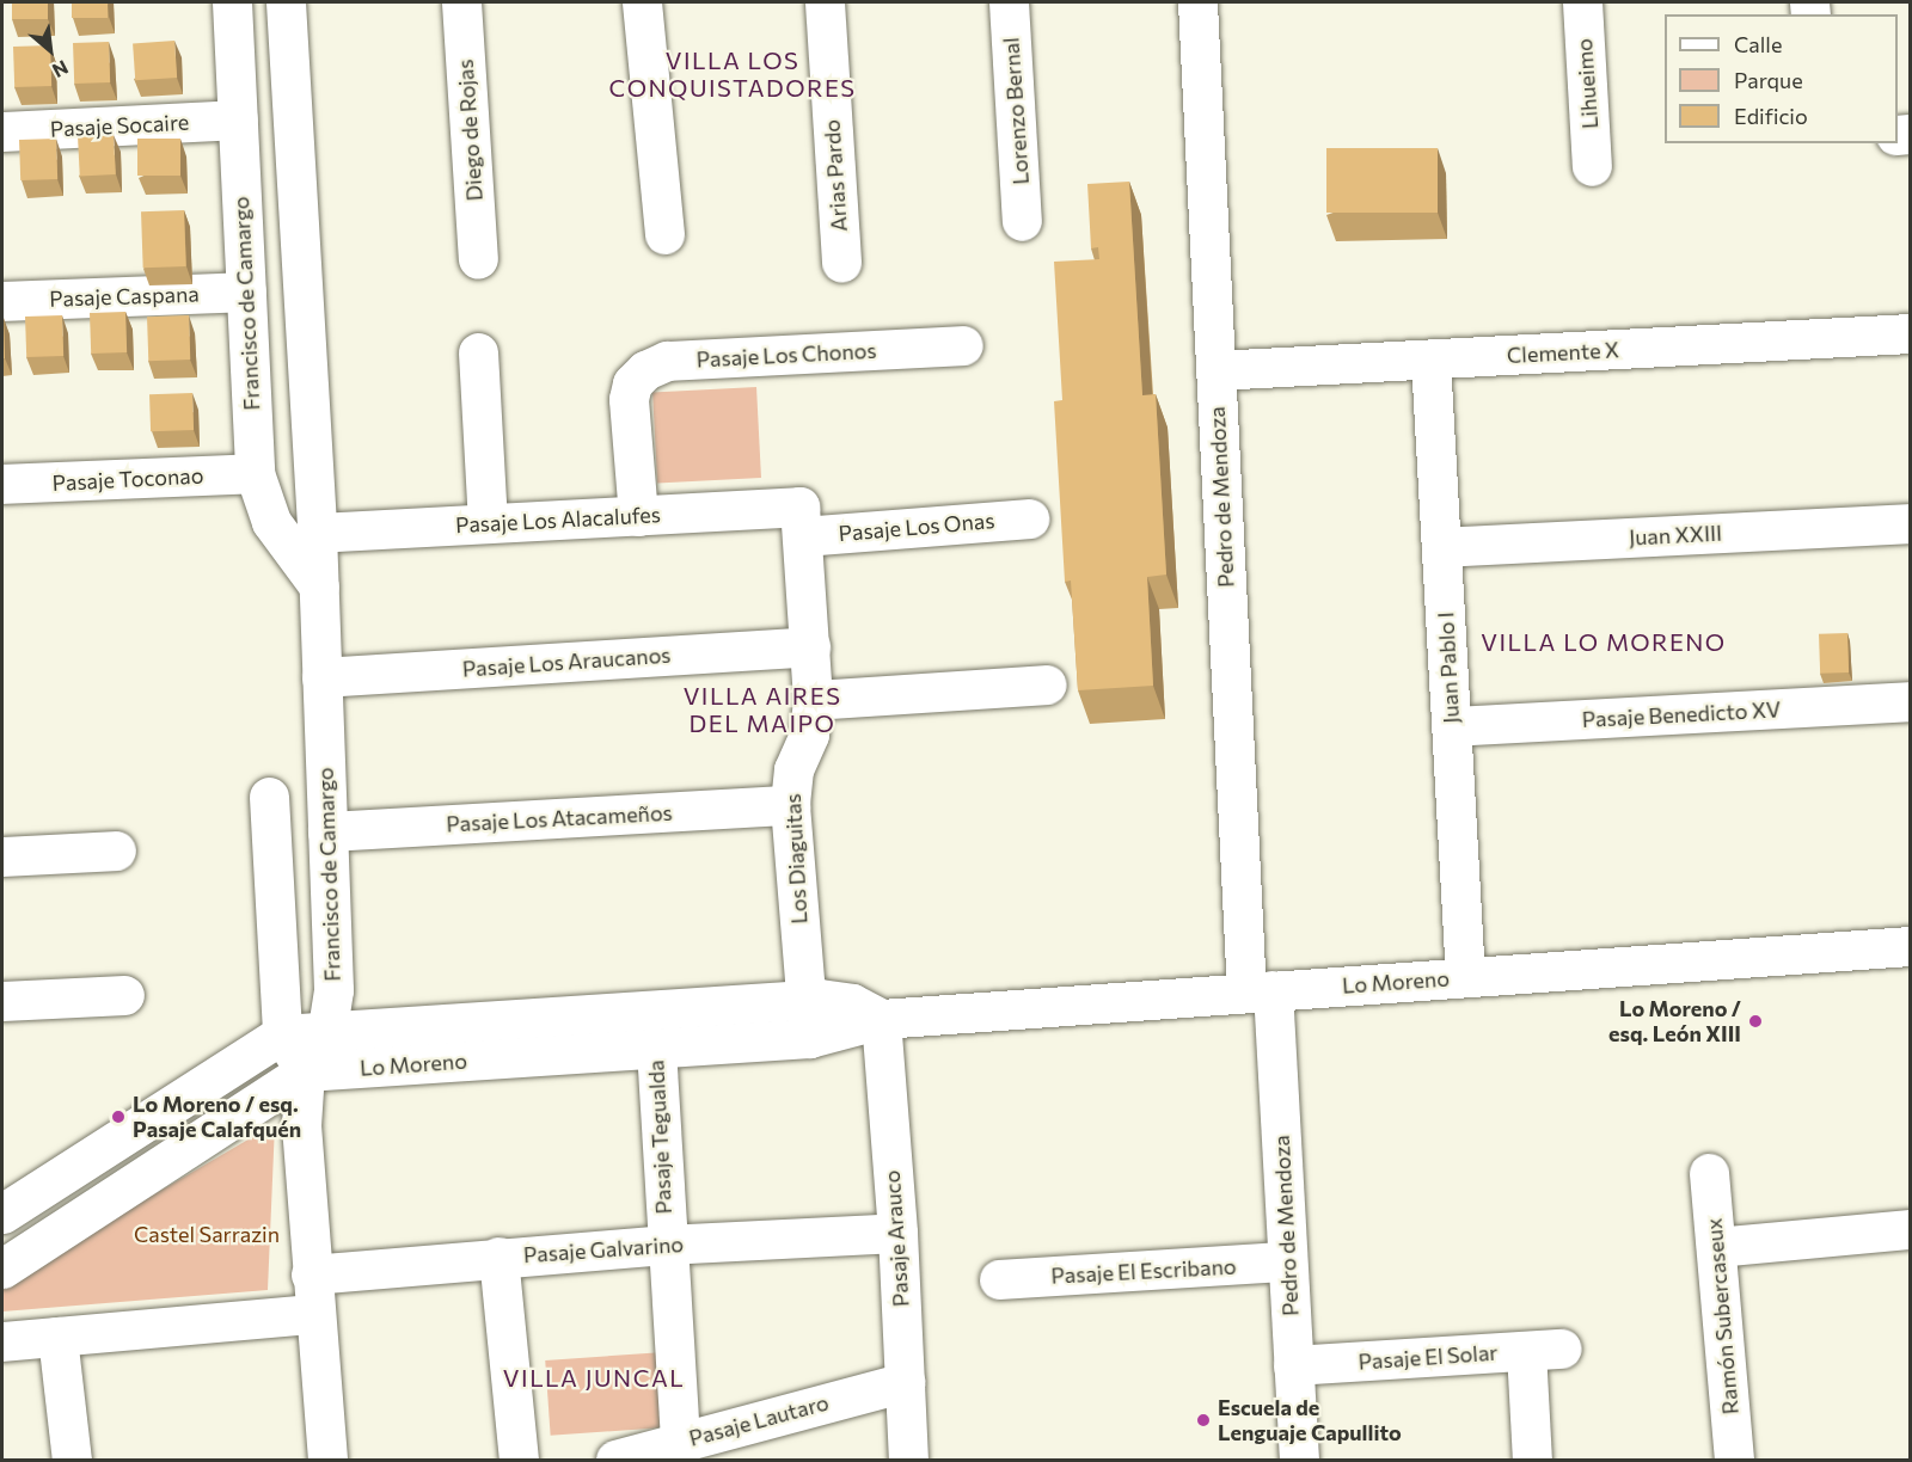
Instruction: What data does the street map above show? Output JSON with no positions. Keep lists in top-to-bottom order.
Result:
{
  "streets": {
    "street": [
      "Lihueimo",
      "Lorenzo Bernal",
      "Pasaje Socaire",
      "Diego de Rojas",
      "Arias Pardo",
      "Pasaje Caspana",
      "Francisco de Camargo",
      "Clemente X",
      "Pasaje Los Chonos",
      "Pasaje Toconao",
      "Pedro de Mendoza",
      "Pasaje Los Alacalufes",
      "Pasaje Los Onas",
      "Juan XXIII",
      "Pasaje Los Araucanos",
      "Juan Pablo I",
      "Pasaje Benedicto XV",
      "Pasaje Los Atacameños",
      "Los Diaguitas",
      "Lo Moreno",
      "Pasaje Tegualda",
      "Pasaje Arauco",
      "Pasaje Galvarino",
      "Pasaje El Escribano",
      "Ramón Subercaseux",
      "Pasaje El Solar",
      "Pasaje Lautaro"
    ]
  },
  "crossings": [
    ["Pasaje Socaire", "Francisco de Camargo"],
    ["Pasaje Caspana", "Francisco de Camargo"],
    ["Francisco de Camargo", "Pasaje Toconao"],
    ["Francisco de Camargo", "Pasaje Los Alacalufes"],
    ["Francisco de Camargo", "Pasaje Los Araucanos"],
    ["Francisco de Camargo", "Pasaje Los Atacameños"],
    ["Francisco de Camargo", "Lo Moreno"],
    ["Francisco de Camargo", "Pasaje Galvarino"],
    ["Clemente X", "Pedro de Mendoza"],
    ["Clemente X", "Juan Pablo I"],
    ["Pasaje Los Chonos", "Pasaje Los Alacalufes"],
    ["Pedro de Mendoza", "Lo Moreno"],
    ["Pedro de Mendoza", "Pasaje El Escribano"],
    ["Pedro de Mendoza", "Pasaje El Solar"],
    ["Pasaje Los Alacalufes", "Pasaje Los Onas"],
    ["Pasaje Los Alacalufes", "Los Diaguitas"],
    ["Pasaje Los Onas", "Los Diaguitas"],
    ["Juan XXIII", "Juan Pablo I"],
    ["Pasaje Los Araucanos", "Los Diaguitas"],
    ["Juan Pablo I", "Pasaje Benedicto XV"],
    ["Juan Pablo I", "Lo Moreno"],
    ["Pasaje Los Atacameños", "Los Diaguitas"],
    ["Los Diaguitas", "Lo Moreno"],
    ["Lo Moreno", "Pasaje Tegualda"],
    ["Lo Moreno", "Pasaje Arauco"],
    ["Pasaje Tegualda", "Pasaje Galvarino"],
    ["Pasaje Tegualda", "Pasaje Lautaro"],
    ["Pasaje Arauco", "Pasaje Galvarino"],
    ["Pasaje Arauco", "Pasaje Lautaro"]
  ],
  "districts": [
    "VILLA LOS CONQUISTADORES",
    "VILLA LO MORENO",
    "VILLA AIRES DEL MAIPO",
    "VILLA JUNCAL"
  ],
  "parks": ["Castel Sarrazin"],
  "places": ["Lo Moreno / esq. León XIII", "Lo Moreno / esq. Pasaje Calafquén", "Escuela de Lenguaje Capullito"],
  "legend": ["Calle", "Parque", "Edificio"],
  "north": "bottom right"
}
